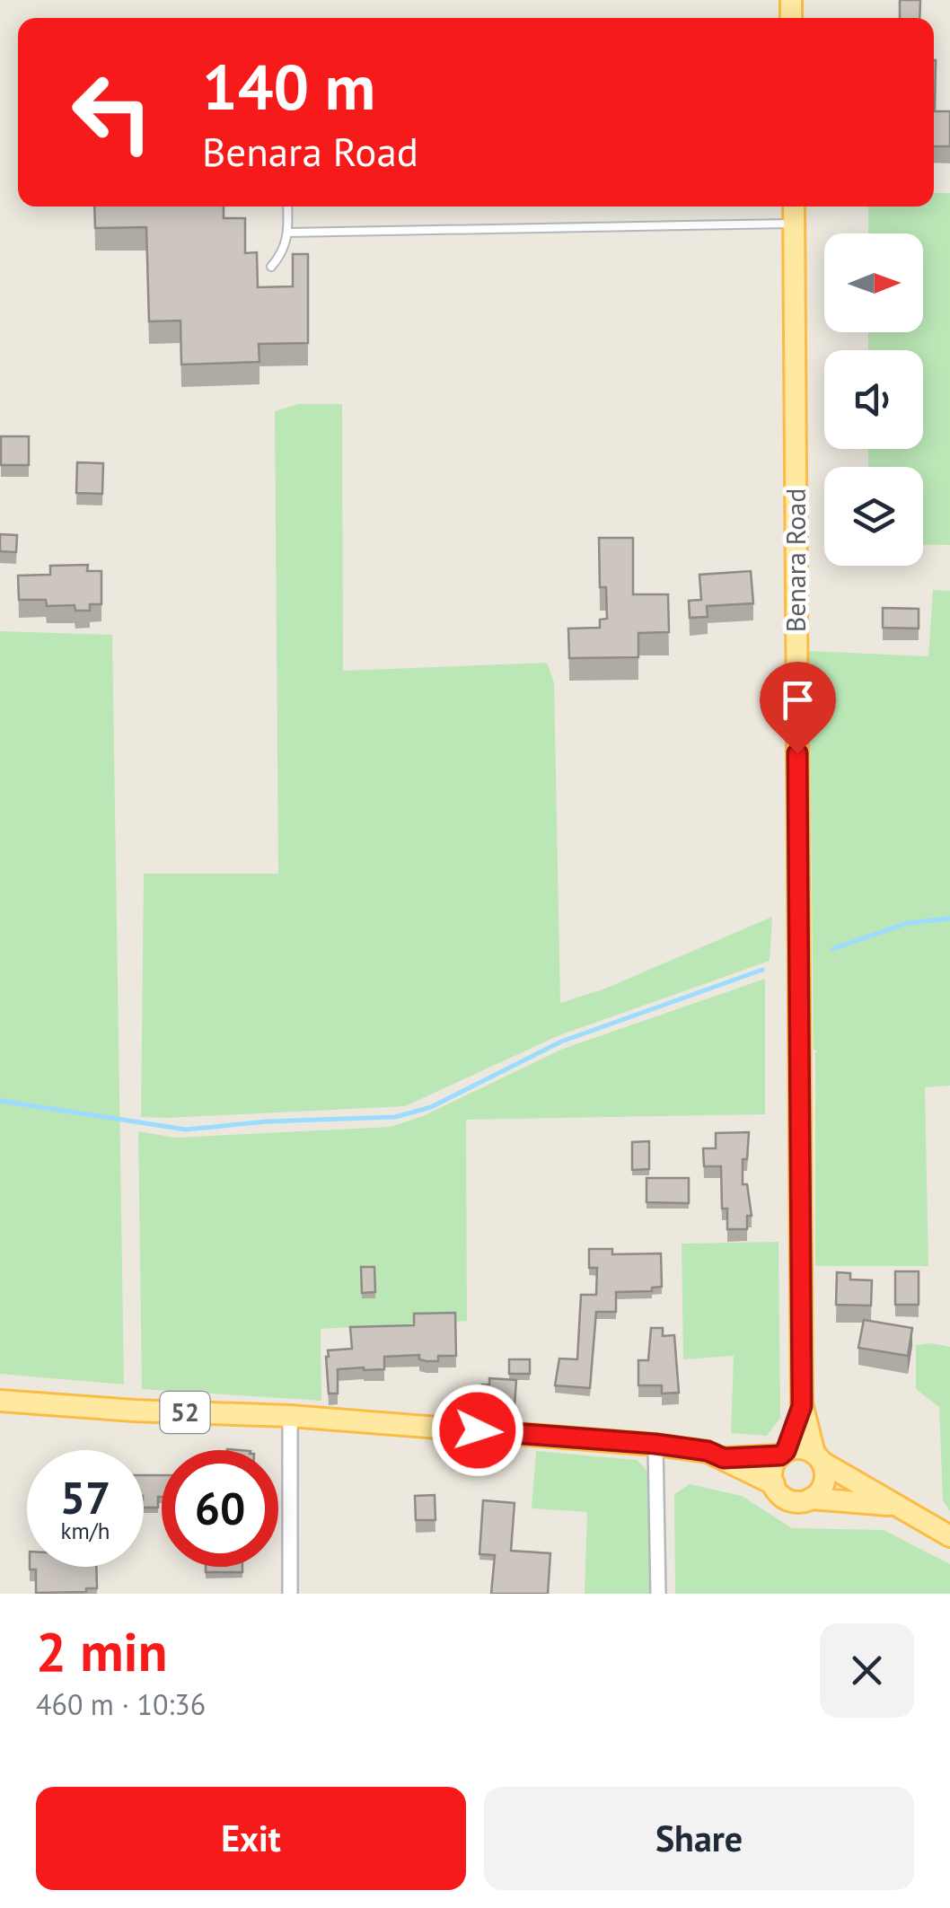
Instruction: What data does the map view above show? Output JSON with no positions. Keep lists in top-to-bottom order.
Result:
{
  "streets": {
    "main road": ["Benara Road", "52"]
  },
  "crossings": [
    ["Benara Road", "52"]
  ],
  "north": "right",
  "page": {
    "turn": ["140 m", "Benara Road"],
    "speed": "57 km/h",
    "limit": "60",
    "heading": ["2 min", "460 m · 10:36"],
    "buttons": ["Exit", "Share"]
  }
}
